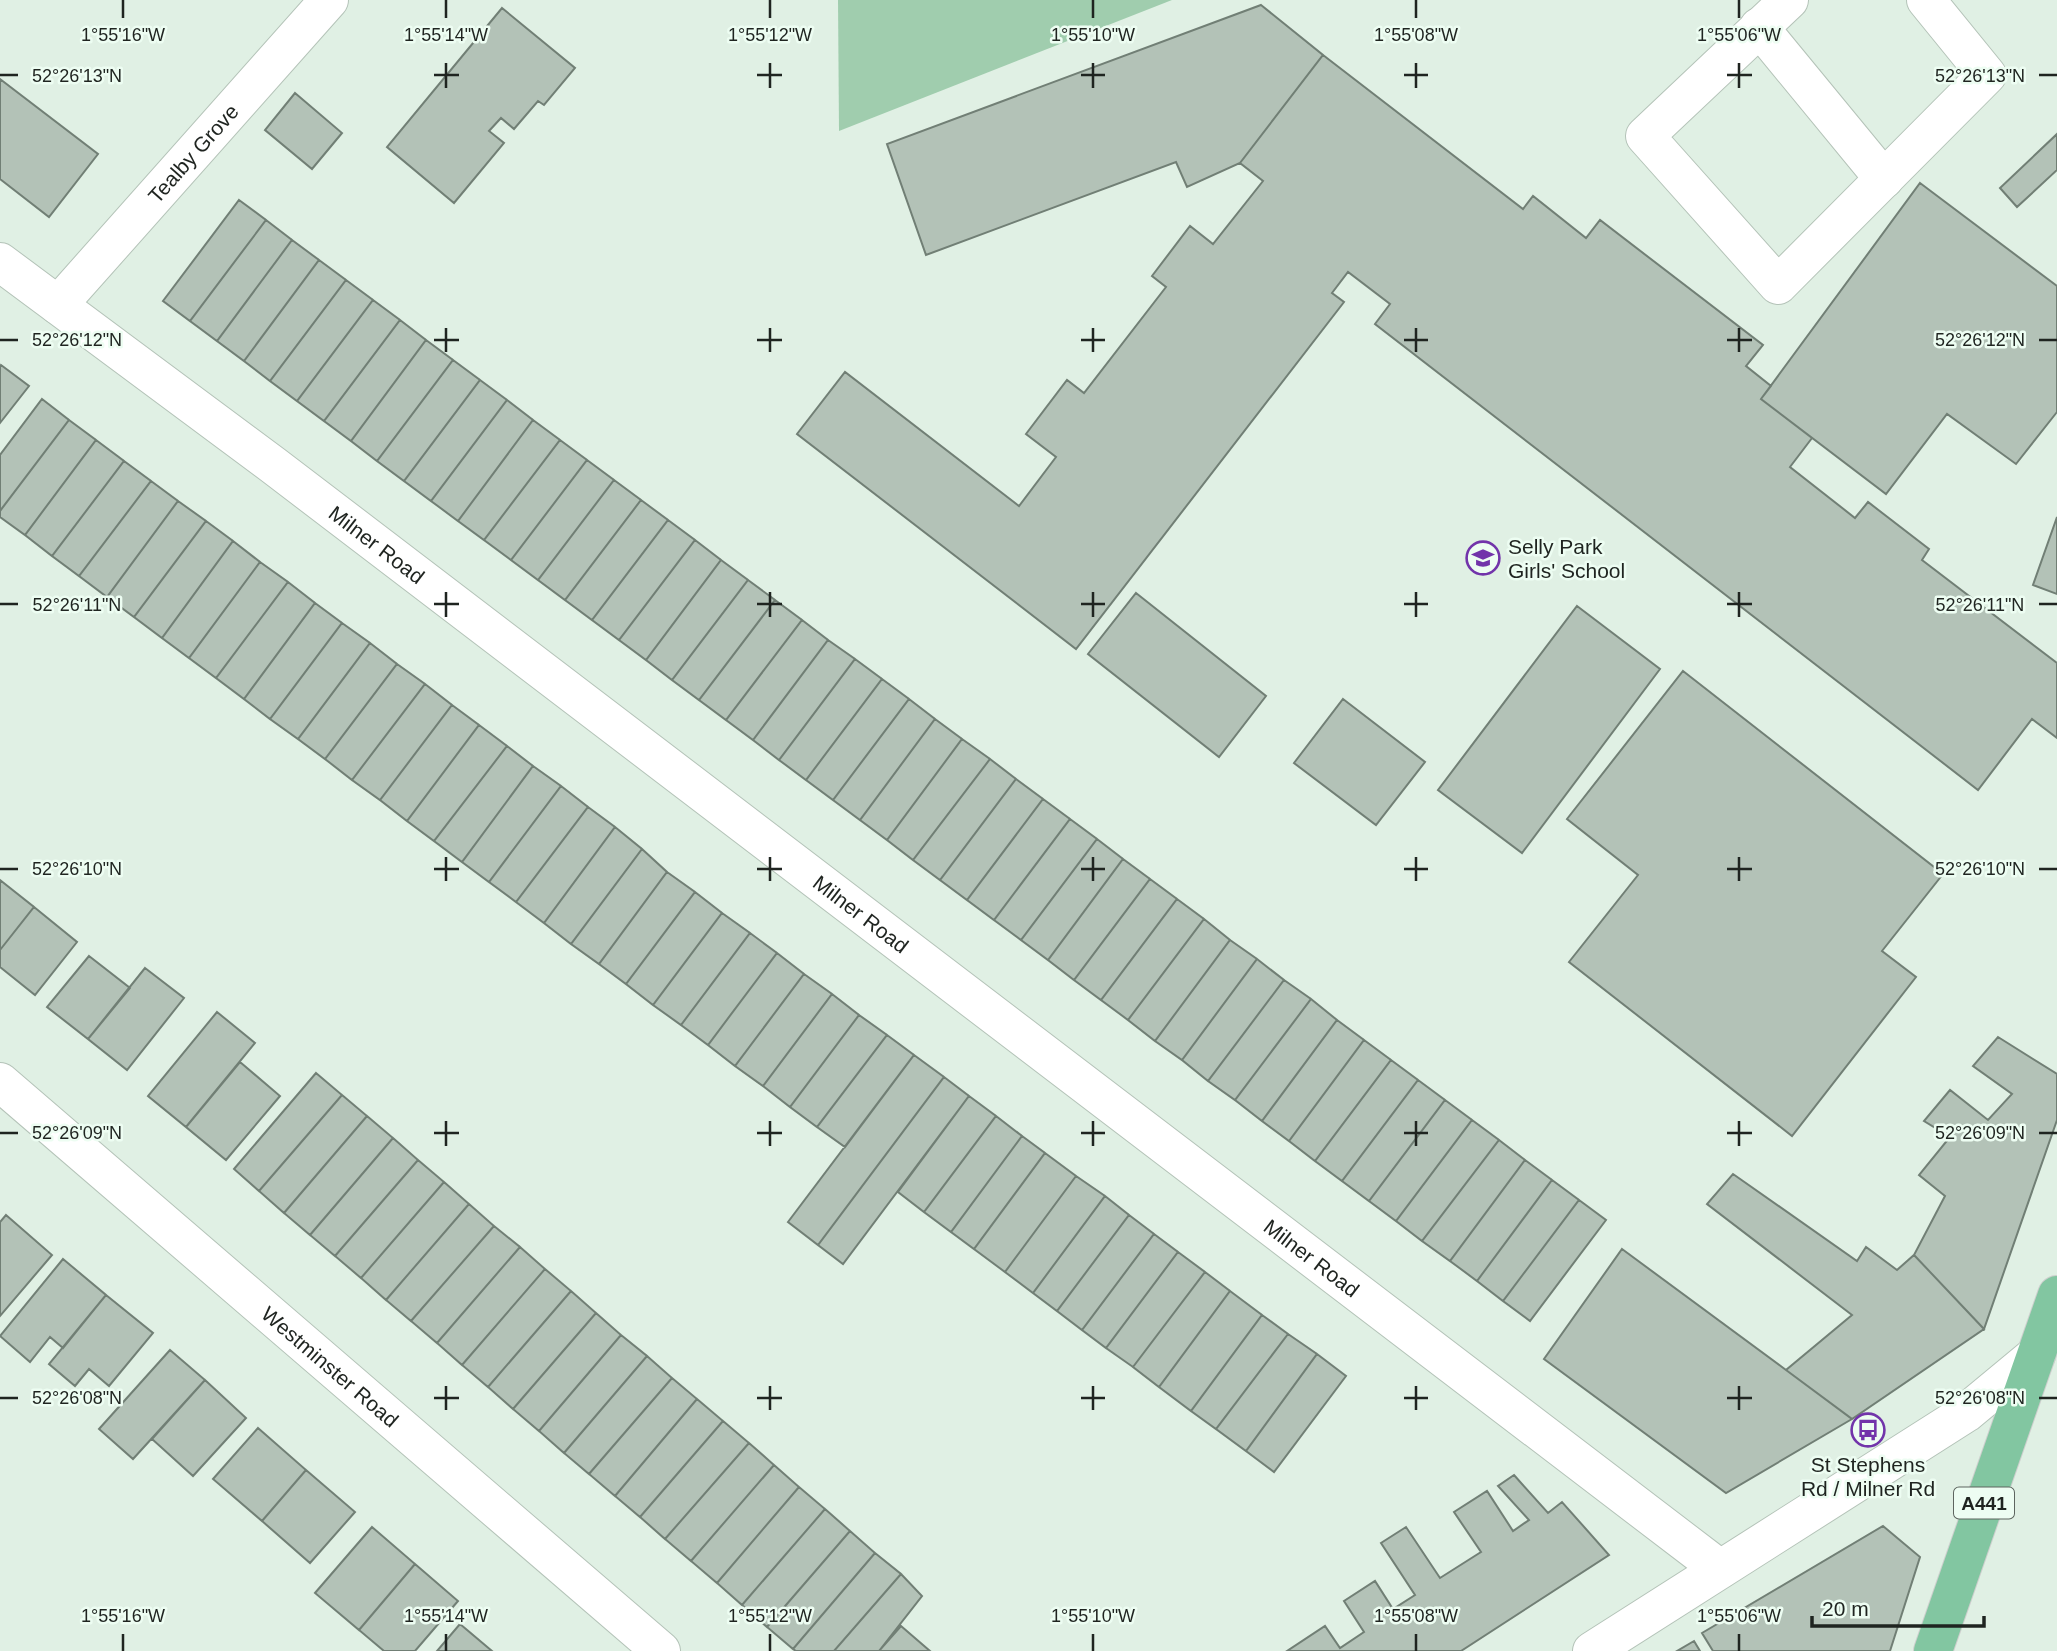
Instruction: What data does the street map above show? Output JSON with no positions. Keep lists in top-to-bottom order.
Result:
{
  "streets": {
    "main road": ["A441"],
    "street": ["Tealby Grove", "Milner Road", "Westminster Road"]
  },
  "crossings": [
    ["Tealby Grove", "Milner Road"]
  ],
  "places": {
    "school or university": ["Selly Park Girls' School"],
    "bus stop": ["St Stephens Rd / Milner Rd"]
  },
  "scale_bar": "20 m",
  "coordinates": [
    "1°55'16\"W",
    "1°55'14\"W",
    "1°55'12\"W",
    "1°55'10\"W",
    "1°55'08\"W",
    "1°55'06\"W",
    "52°26'13\"N",
    "52°26'12\"N",
    "52°26'11\"N",
    "52°26'10\"N",
    "52°26'09\"N",
    "52°26'08\"N"
  ]
}
